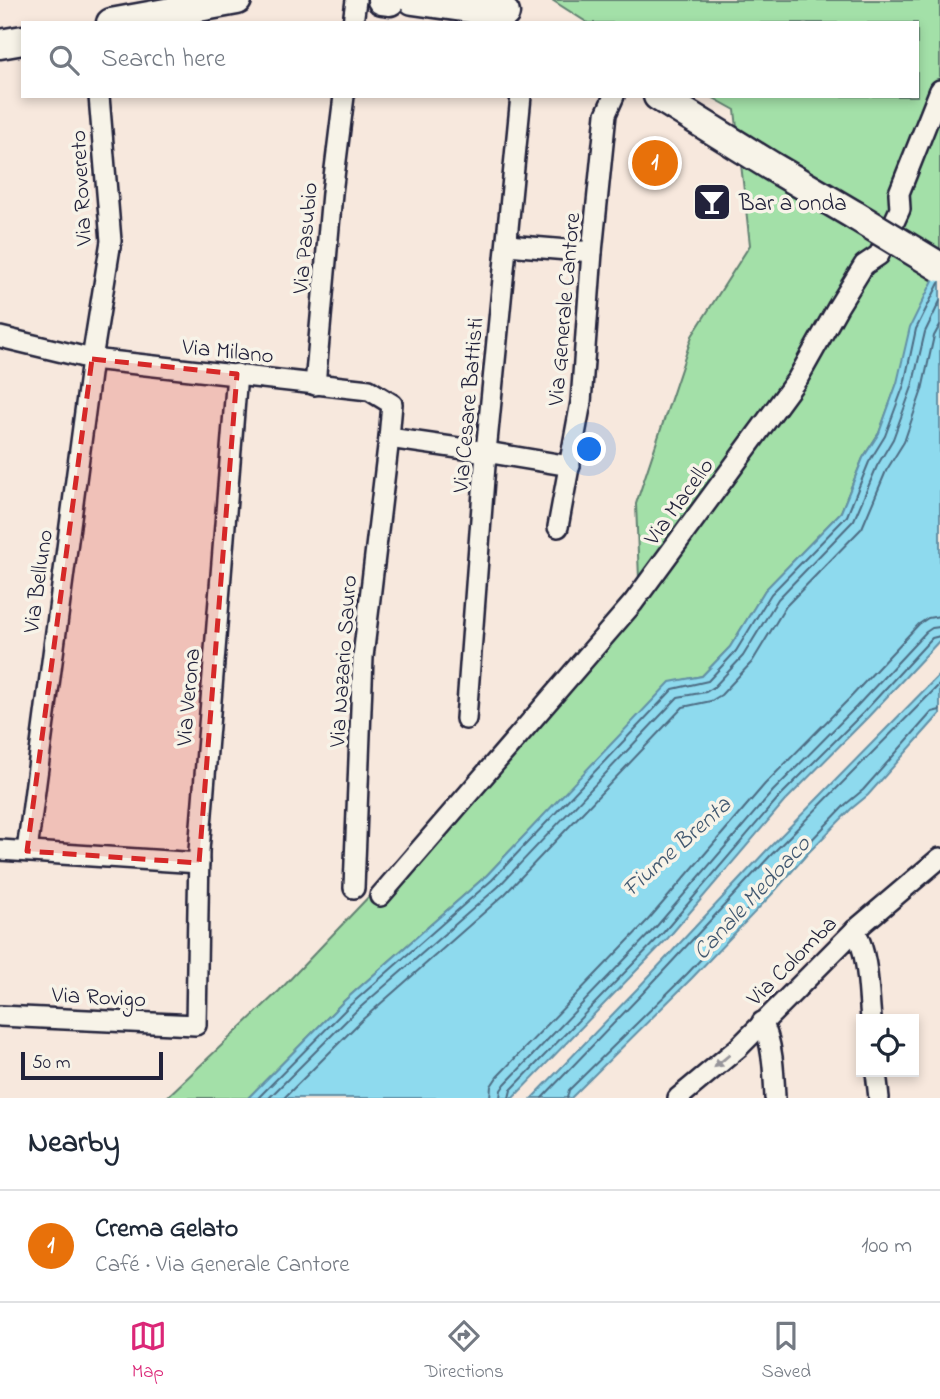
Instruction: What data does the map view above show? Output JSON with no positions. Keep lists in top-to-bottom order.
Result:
{
  "streets": {
    "street": [
      "Via Rovereto",
      "Via Pasubio",
      "Via Generale Cantore",
      "Via Milano",
      "Via Cesare Battisti",
      "Via Macello",
      "Via Belluno",
      "Via Nazario Sauro",
      "Via Verona",
      "Via Colomba",
      "Via Rovigo"
    ]
  },
  "crossings": [
    ["Via Rovereto", "Via Milano"],
    ["Via Rovereto", "Via Belluno"],
    ["Via Pasubio", "Via Milano"],
    ["Via Milano", "Via Belluno"],
    ["Via Milano", "Via Nazario Sauro"],
    ["Via Milano", "Via Verona"],
    ["Via Verona", "Via Rovigo"]
  ],
  "water": ["Fiume Brenta", "Canale Medoaco"],
  "places": {
    "bar": ["Bar a onda"]
  },
  "scale_bar": "50 m",
  "page": {
    "search": "Search here",
    "pins": "1",
    "scale": "50 m",
    "heading": "Nearby",
    "list": [
      {
        "mark": "1",
        "name": "Crema Gelato",
        "note": "Café · Via Generale Cantore",
        "value": "100 m"
      }
    ],
    "nav": ["Map", "Directions", "Saved"]
  }
}
